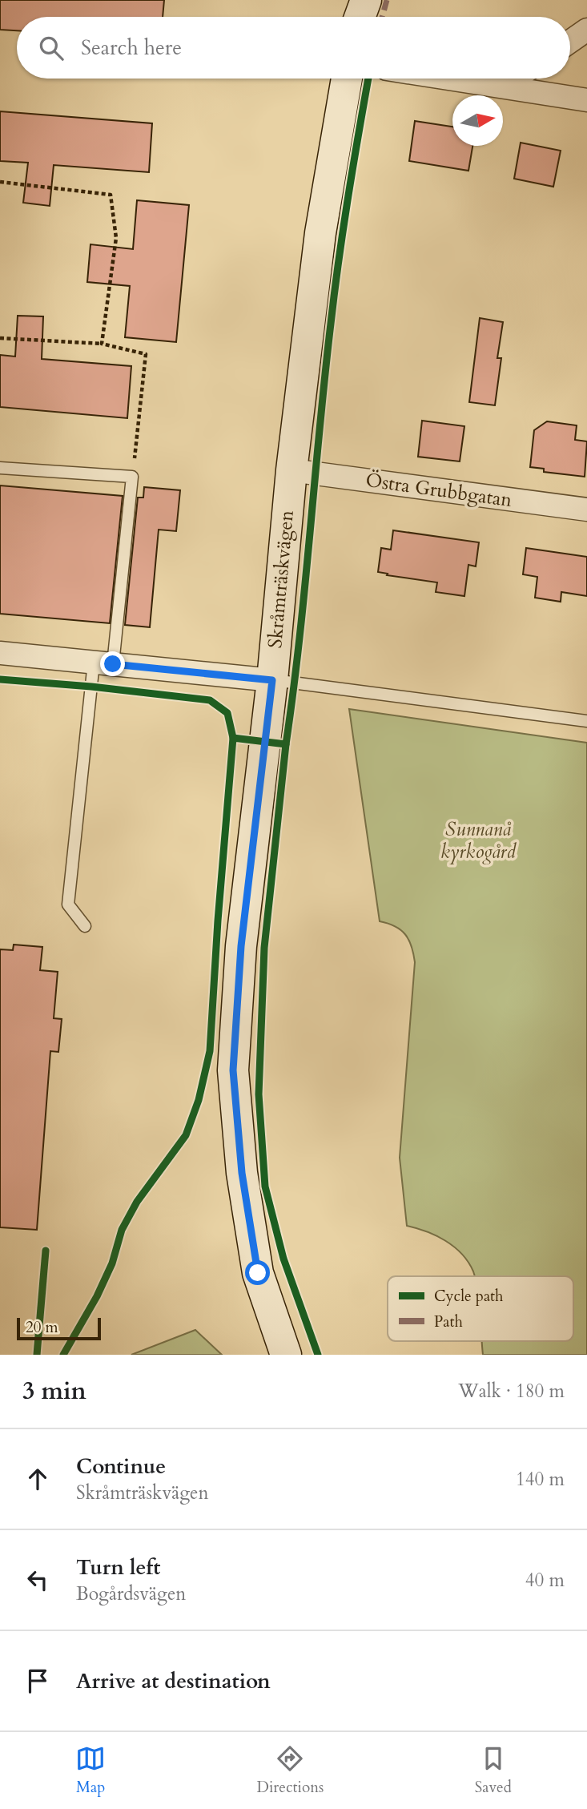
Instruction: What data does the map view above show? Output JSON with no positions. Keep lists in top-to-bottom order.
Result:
{
  "streets": {
    "main road": ["Skråmträskvägen"],
    "street": ["Östra Grubbgatan"]
  },
  "crossings": [
    ["Östra Grubbgatan", "Skråmträskvägen"]
  ],
  "parks": ["Sunnanå kyrkogård"],
  "legend": ["Cycle path", "Path"],
  "scale_bar": "20 m",
  "north": "right",
  "page": {
    "search": "Search here",
    "scale": "20 m",
    "heading": ["3 min", "Walk · 180 m"],
    "list": [
      ["Continue", "Skråmträskvägen", "140 m"],
      ["Turn left", "Bogårdsvägen", "40 m"],
      "Arrive at destination"
    ],
    "nav": ["Map", "Directions", "Saved"]
  }
}
